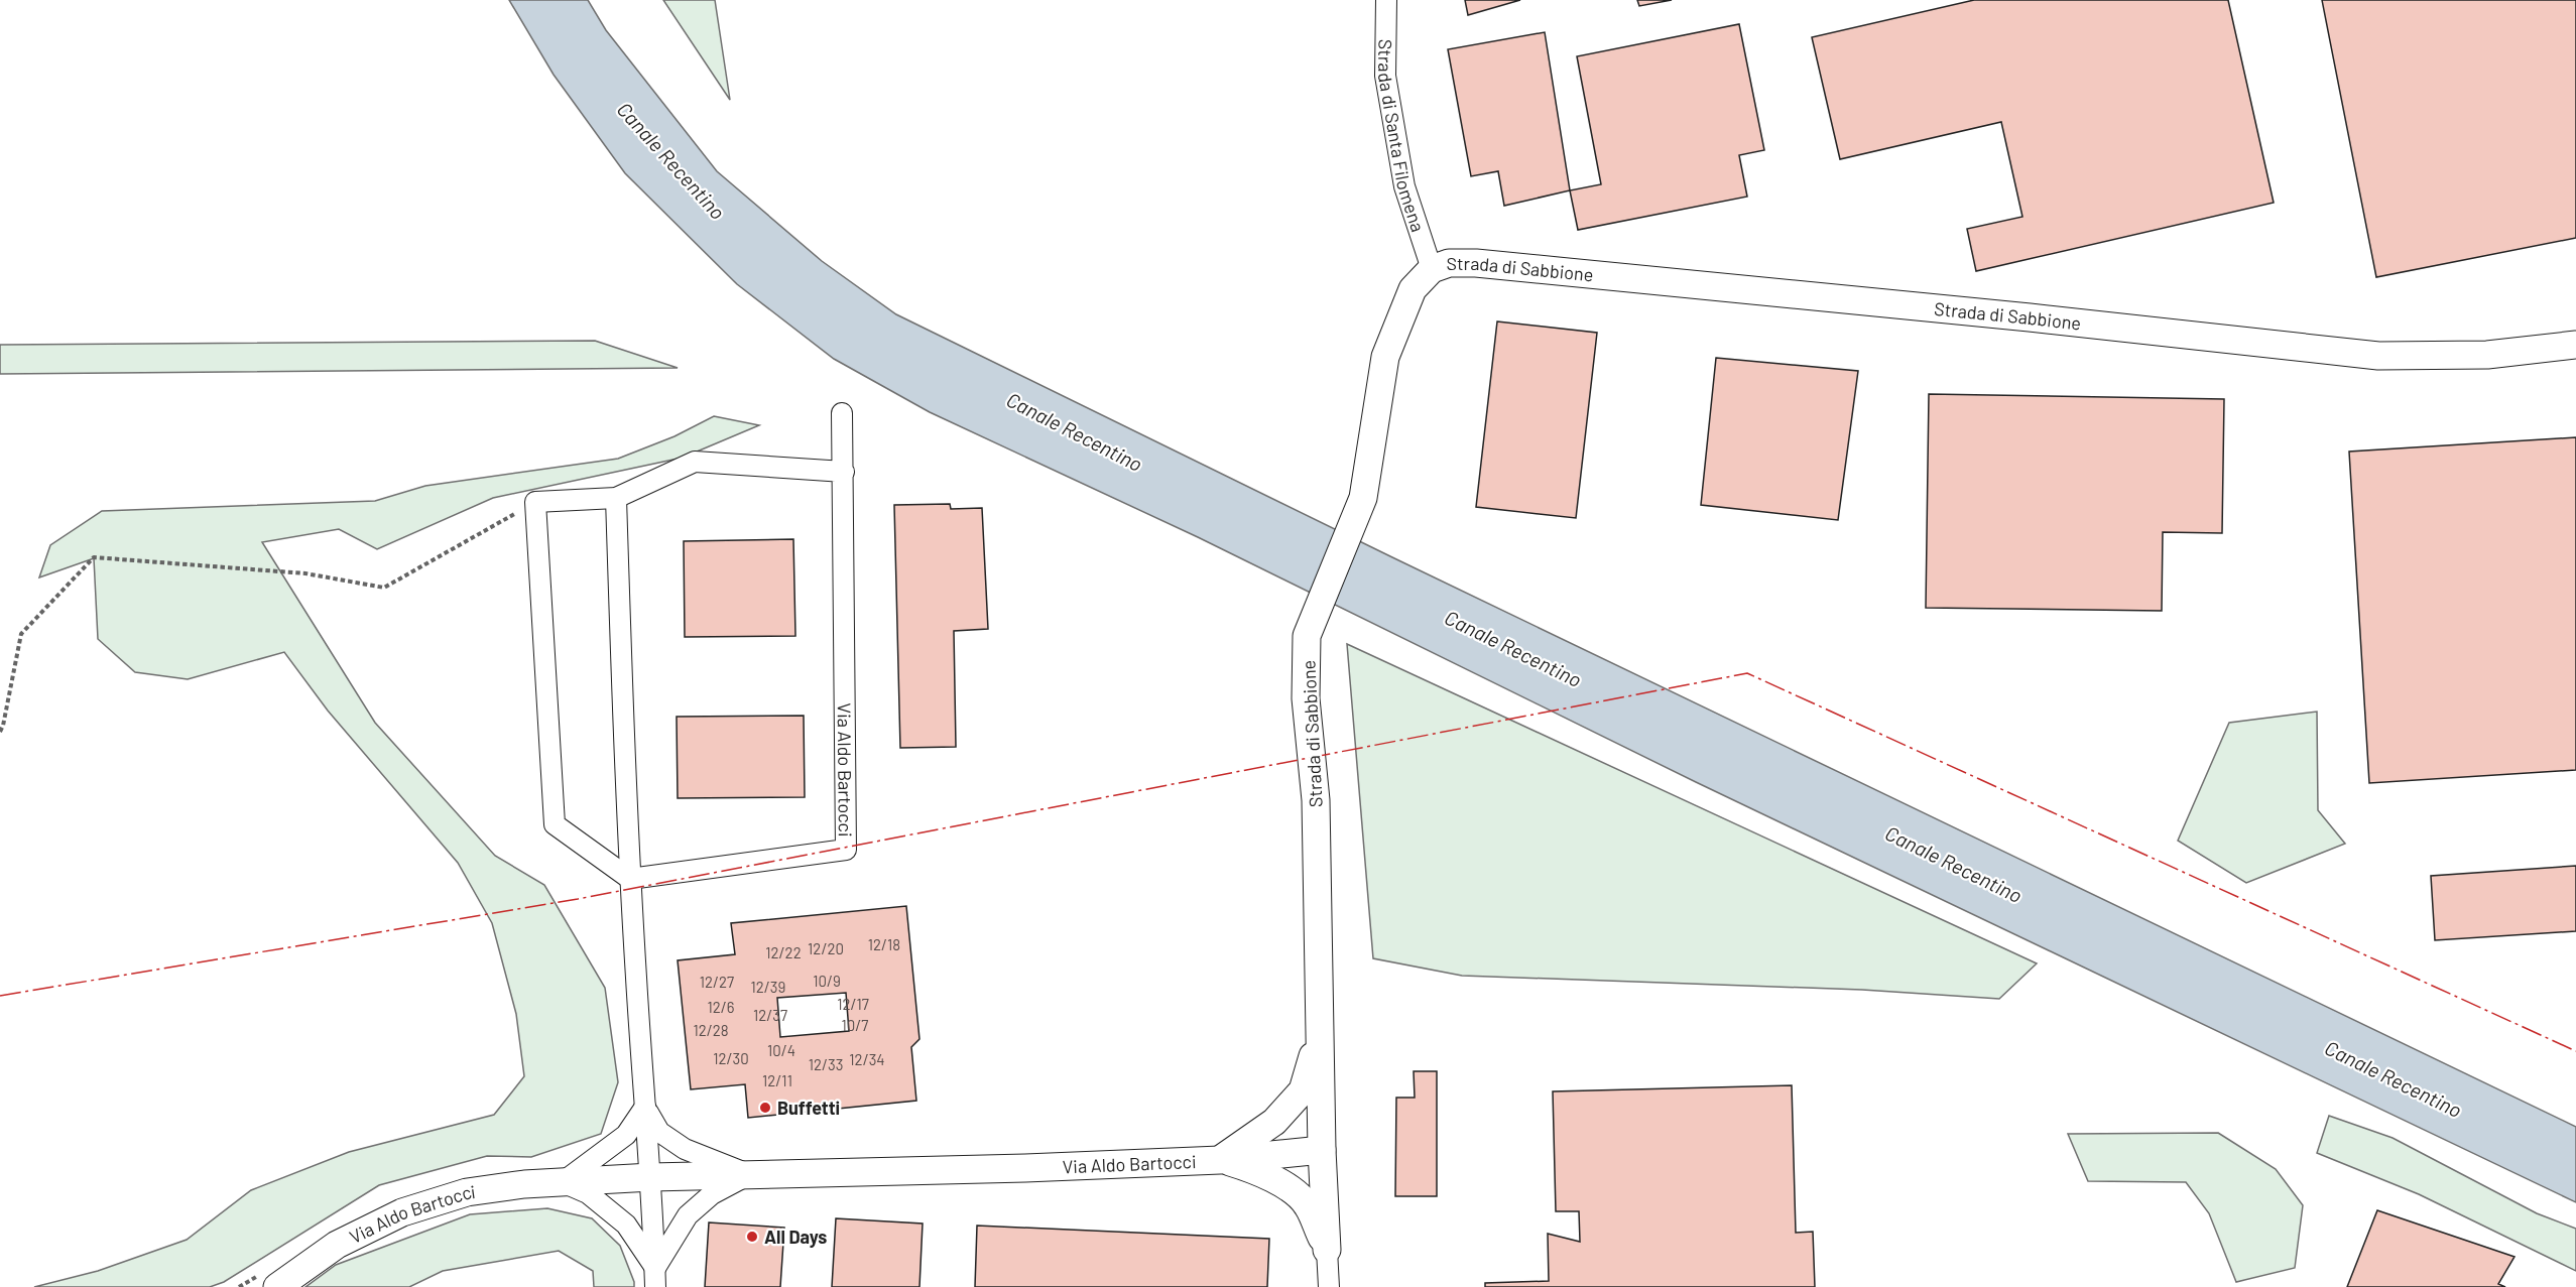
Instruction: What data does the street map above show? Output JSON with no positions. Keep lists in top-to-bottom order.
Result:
{
  "streets": {
    "main road": ["Strada di Sabbione", "Via Aldo Bartocci"],
    "street": ["Strada di Santa Filomena"]
  },
  "crossings": [
    ["Strada di Santa Filomena", "Strada di Sabbione"],
    ["Strada di Sabbione", "Via Aldo Bartocci"]
  ],
  "water": ["Canale Recentino"],
  "places": ["Buffetti", "All Days"],
  "house_numbers": [
    "12/18",
    "12/20",
    "12/22",
    "10/9",
    "12/27",
    "12/39",
    "12/17",
    "12/6",
    "12/37",
    "10/7",
    "12/28",
    "10/4",
    "12/30",
    "12/34",
    "12/33",
    "12/11"
  ]
}
